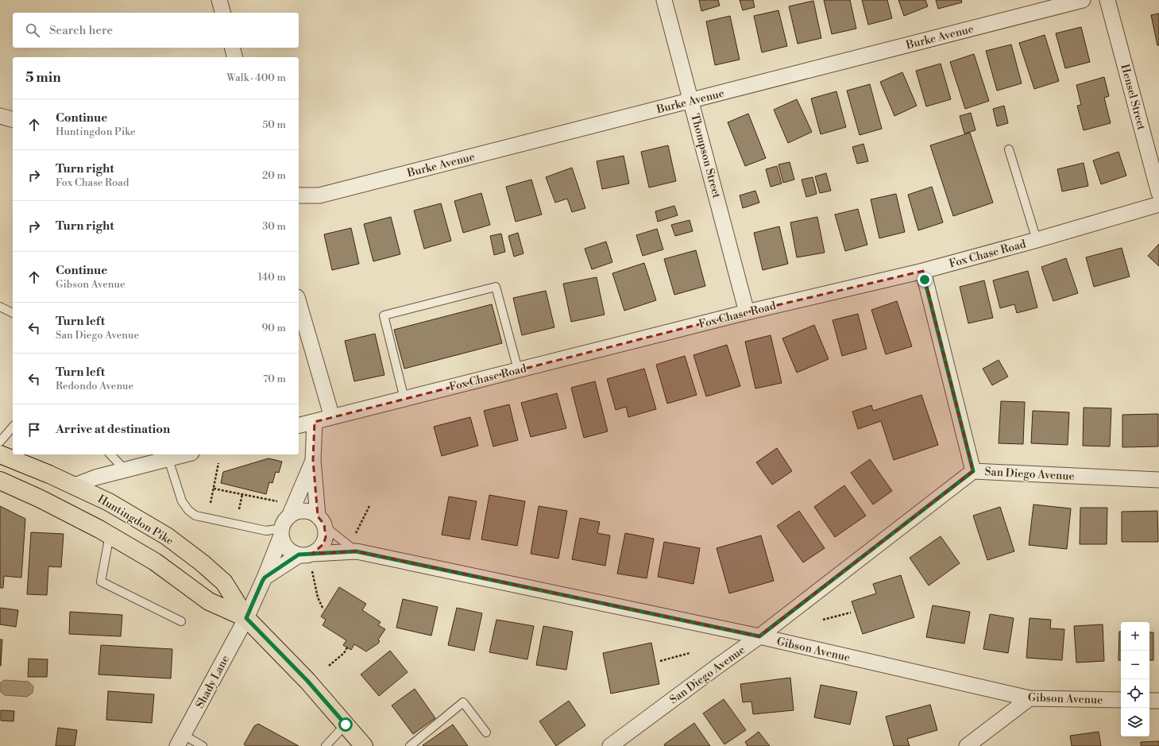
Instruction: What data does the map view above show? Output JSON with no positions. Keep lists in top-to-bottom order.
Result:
{
  "streets": {
    "main road": ["Huntingdon Pike"],
    "street": [
      "Burke Avenue",
      "Hensel Street",
      "Thompson Street",
      "Fox Chase Road",
      "San Diego Avenue",
      "Gibson Avenue",
      "Shady Lane"
    ]
  },
  "crossings": [
    ["Burke Avenue", "Thompson Street"],
    ["Thompson Street", "Fox Chase Road"],
    ["San Diego Avenue", "Gibson Avenue"],
    ["Huntingdon Pike", "Shady Lane"]
  ],
  "page": {
    "search": "Search here",
    "heading": ["5 min", "Walk · 400 m"],
    "list": [
      ["Continue", "Huntingdon Pike", "50 m"],
      ["Turn right", "Fox Chase Road", "20 m"],
      ["Turn right", "30 m"],
      ["Continue", "Gibson Avenue", "140 m"],
      ["Turn left", "San Diego Avenue", "90 m"],
      ["Turn left", "Redondo Avenue", "70 m"],
      "Arrive at destination"
    ],
    "map_buttons": ["+", "−"]
  }
}
